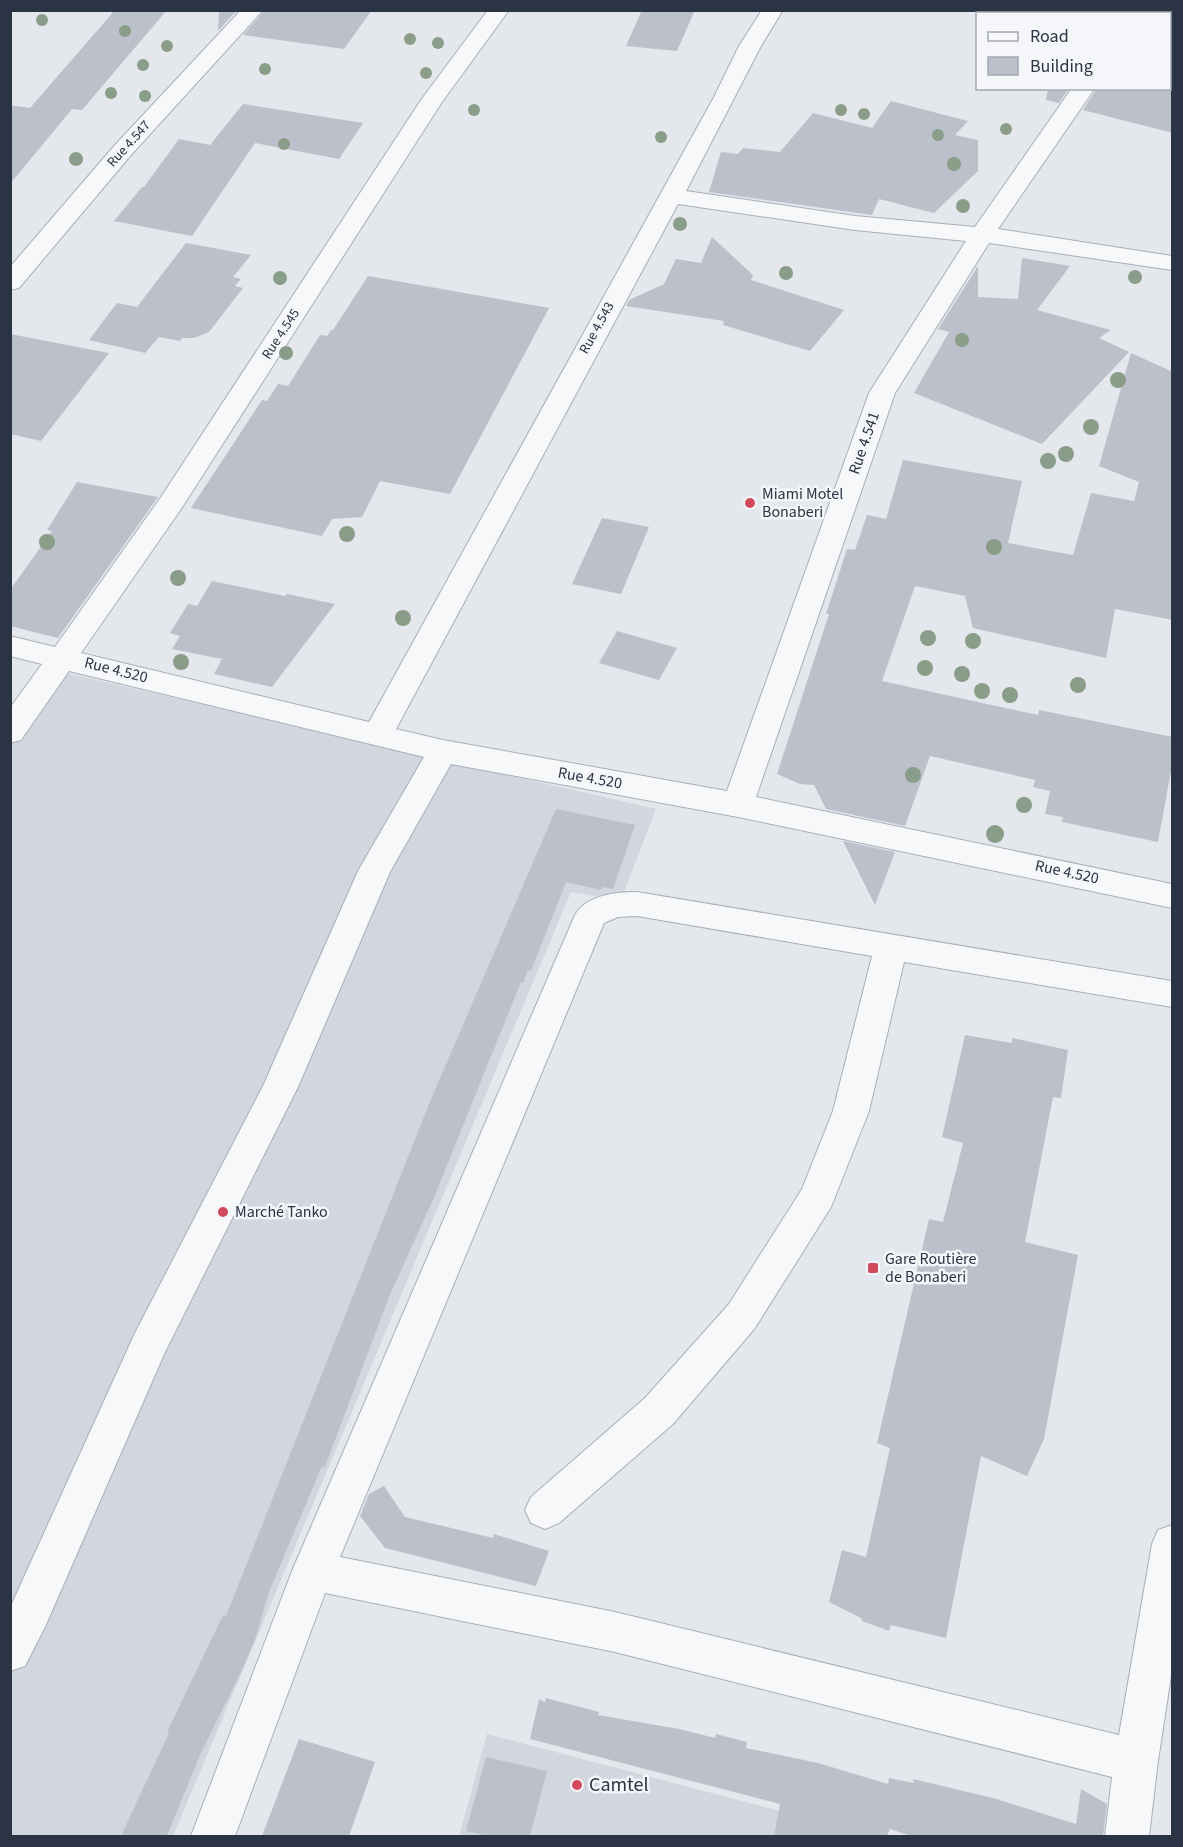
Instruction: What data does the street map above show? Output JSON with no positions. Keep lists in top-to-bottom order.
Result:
{
  "streets": {
    "street": [
      "Rue 4.547",
      "Rue 4.543",
      "Rue 4.545",
      "Rue 4.541",
      "Rue 4.520"
    ]
  },
  "crossings": [
    ["Rue 4.543", "Rue 4.520"],
    ["Rue 4.545", "Rue 4.520"],
    ["Rue 4.541", "Rue 4.520"]
  ],
  "places": {
    "other": ["Miami Motel Bonaberi", "Marché Tanko", "Camtel"],
    "transit": ["Gare Routière de Bonaberi"]
  },
  "legend": ["Road", "Building"]
}
